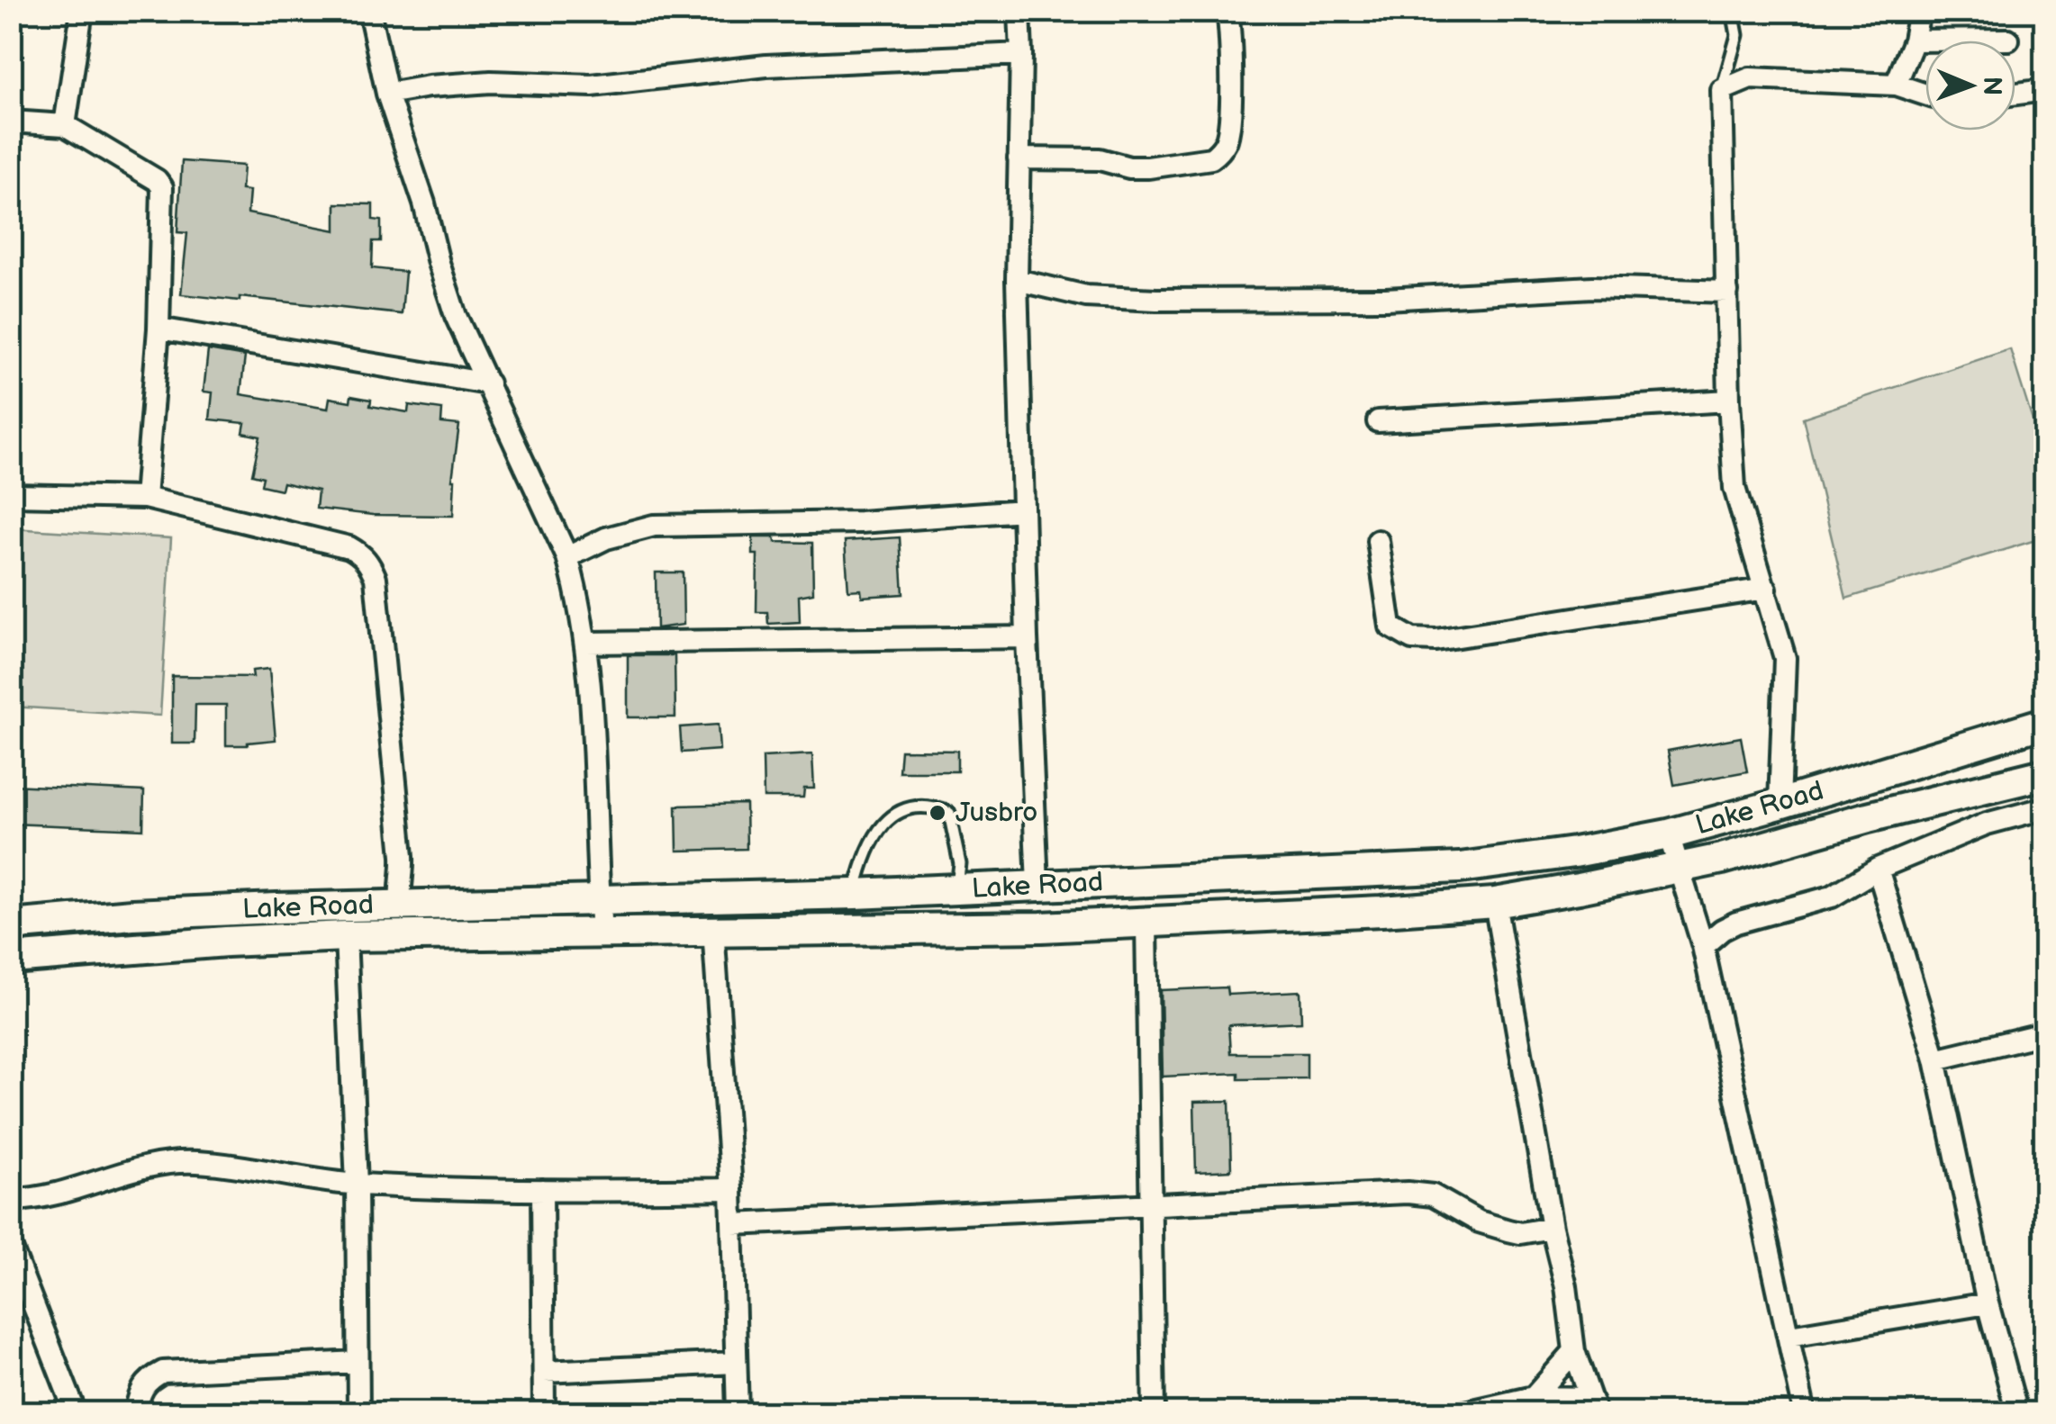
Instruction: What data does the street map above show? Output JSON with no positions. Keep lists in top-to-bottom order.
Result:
{
  "streets": {
    "main road": ["Lake Road"]
  },
  "places": ["Jusbro"],
  "north": "right"
}
